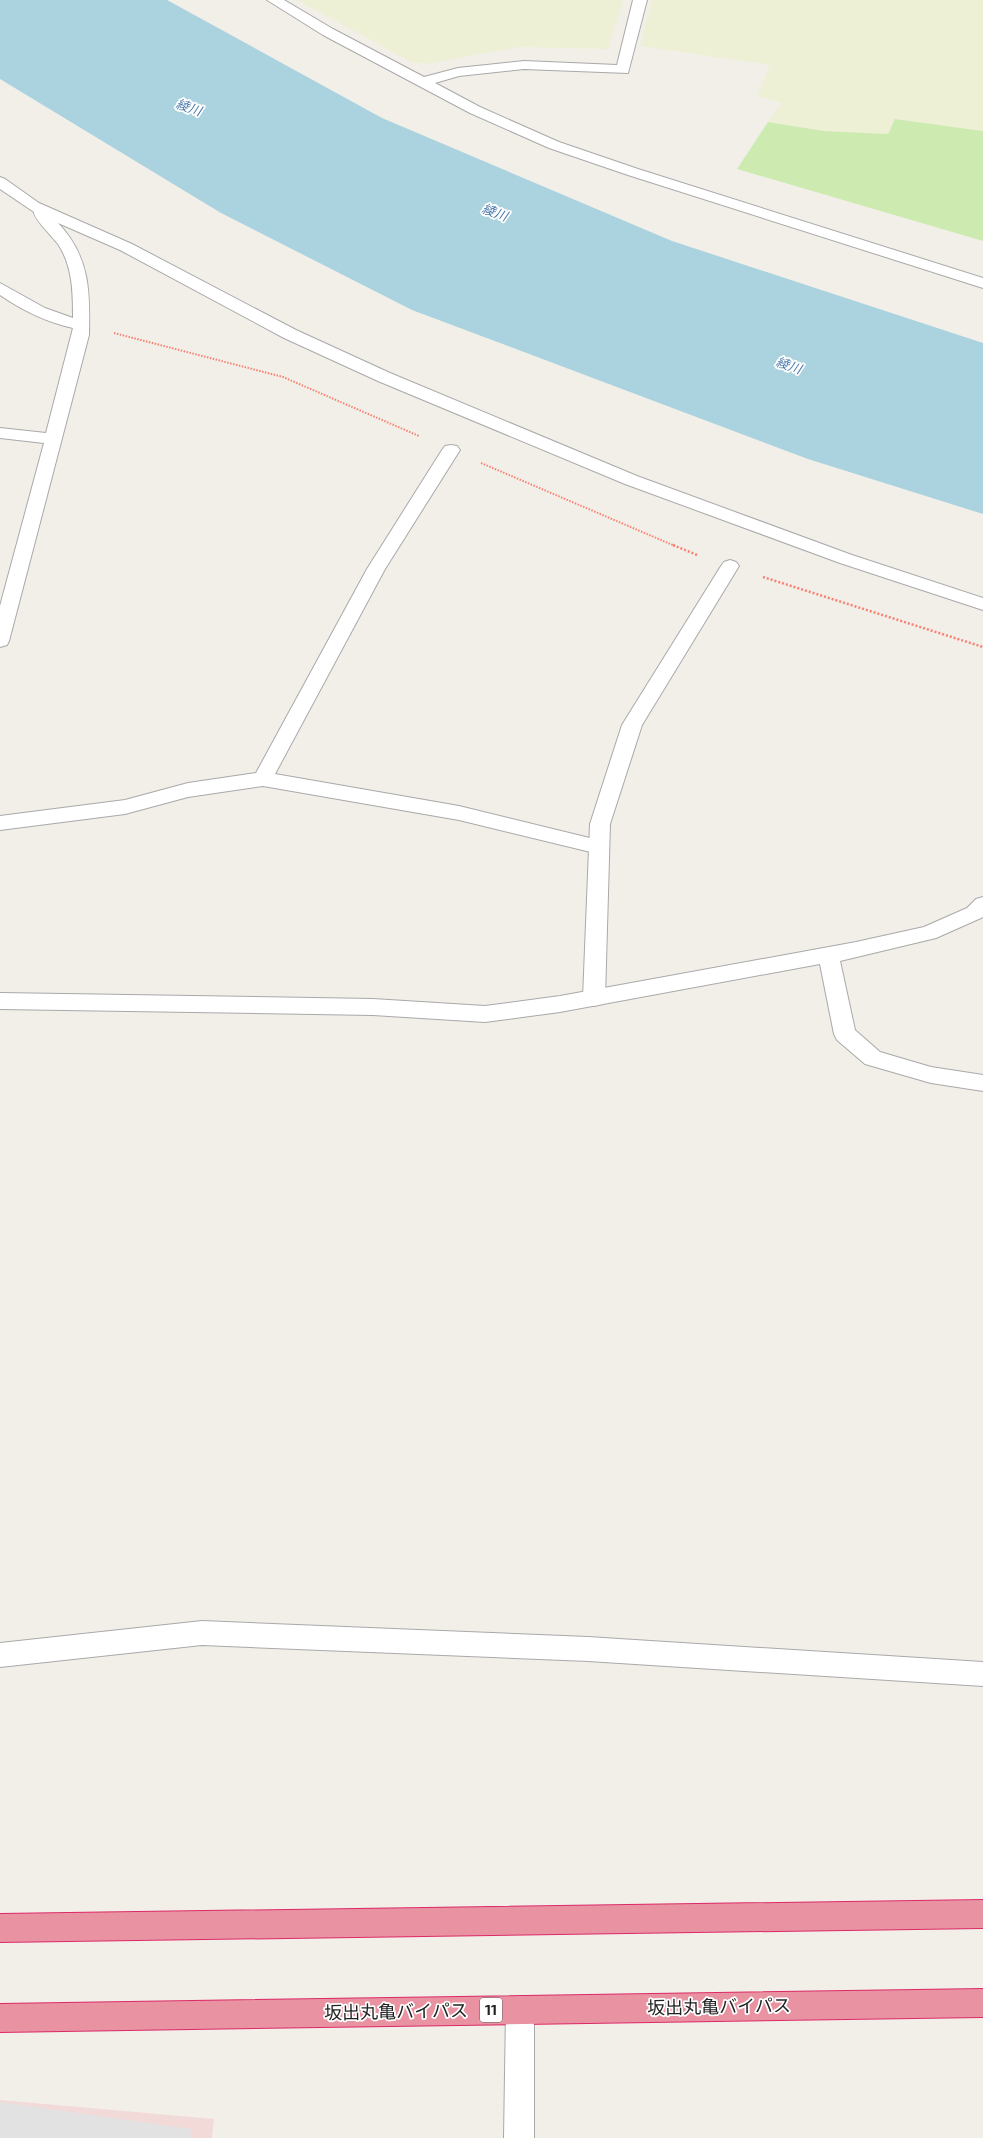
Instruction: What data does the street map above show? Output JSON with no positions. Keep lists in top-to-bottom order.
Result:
{
  "streets": {
    "highway": ["坂出丸亀バイパス", "11"]
  },
  "water": ["綾川"]
}
